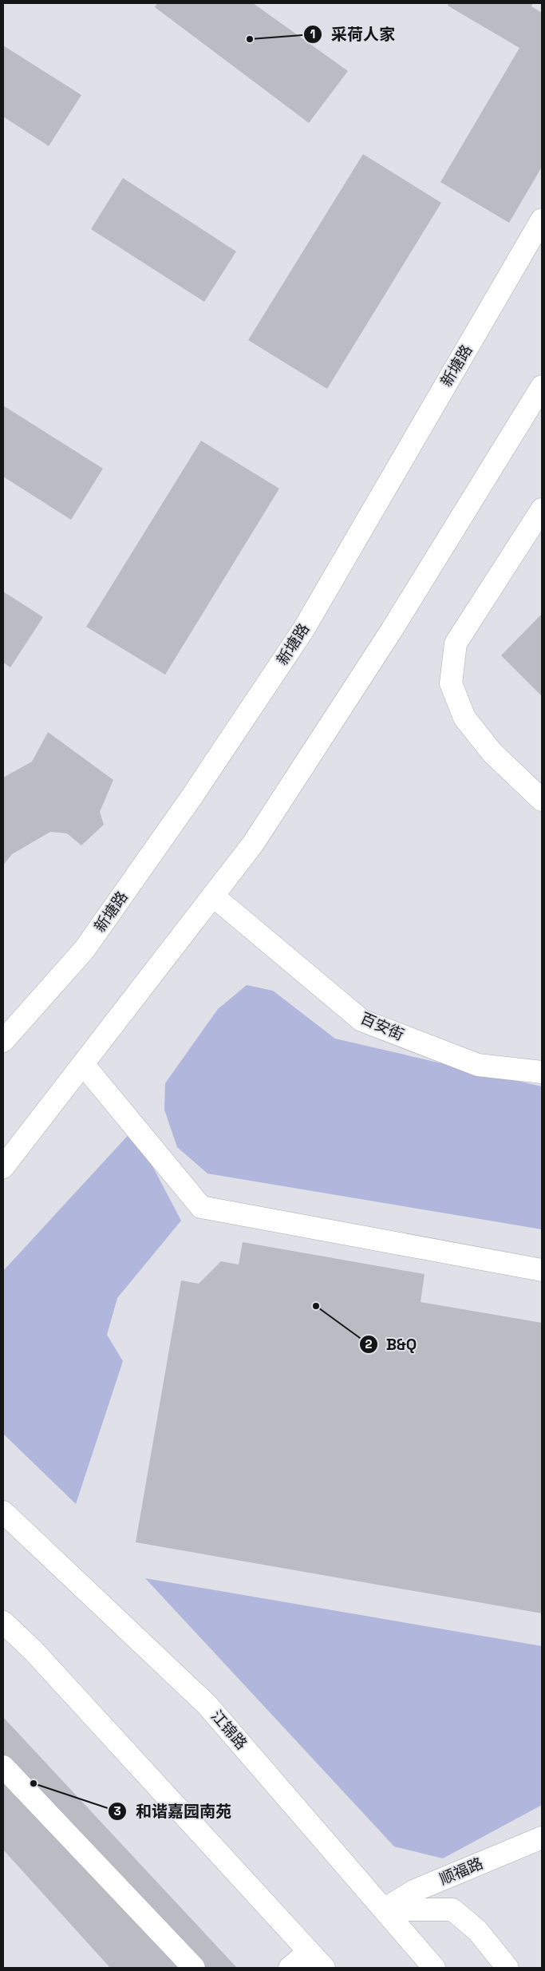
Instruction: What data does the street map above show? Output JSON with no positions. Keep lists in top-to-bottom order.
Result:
{
  "streets": {
    "main road": [
      "新塘路",
      "百安街",
      "江锦路",
      "顺福路"
    ]
  },
  "crossings": [
    ["江锦路", "顺福路"]
  ],
  "places": ["采荷人家", "B&Q", "和谐嘉园南苑"]
}
